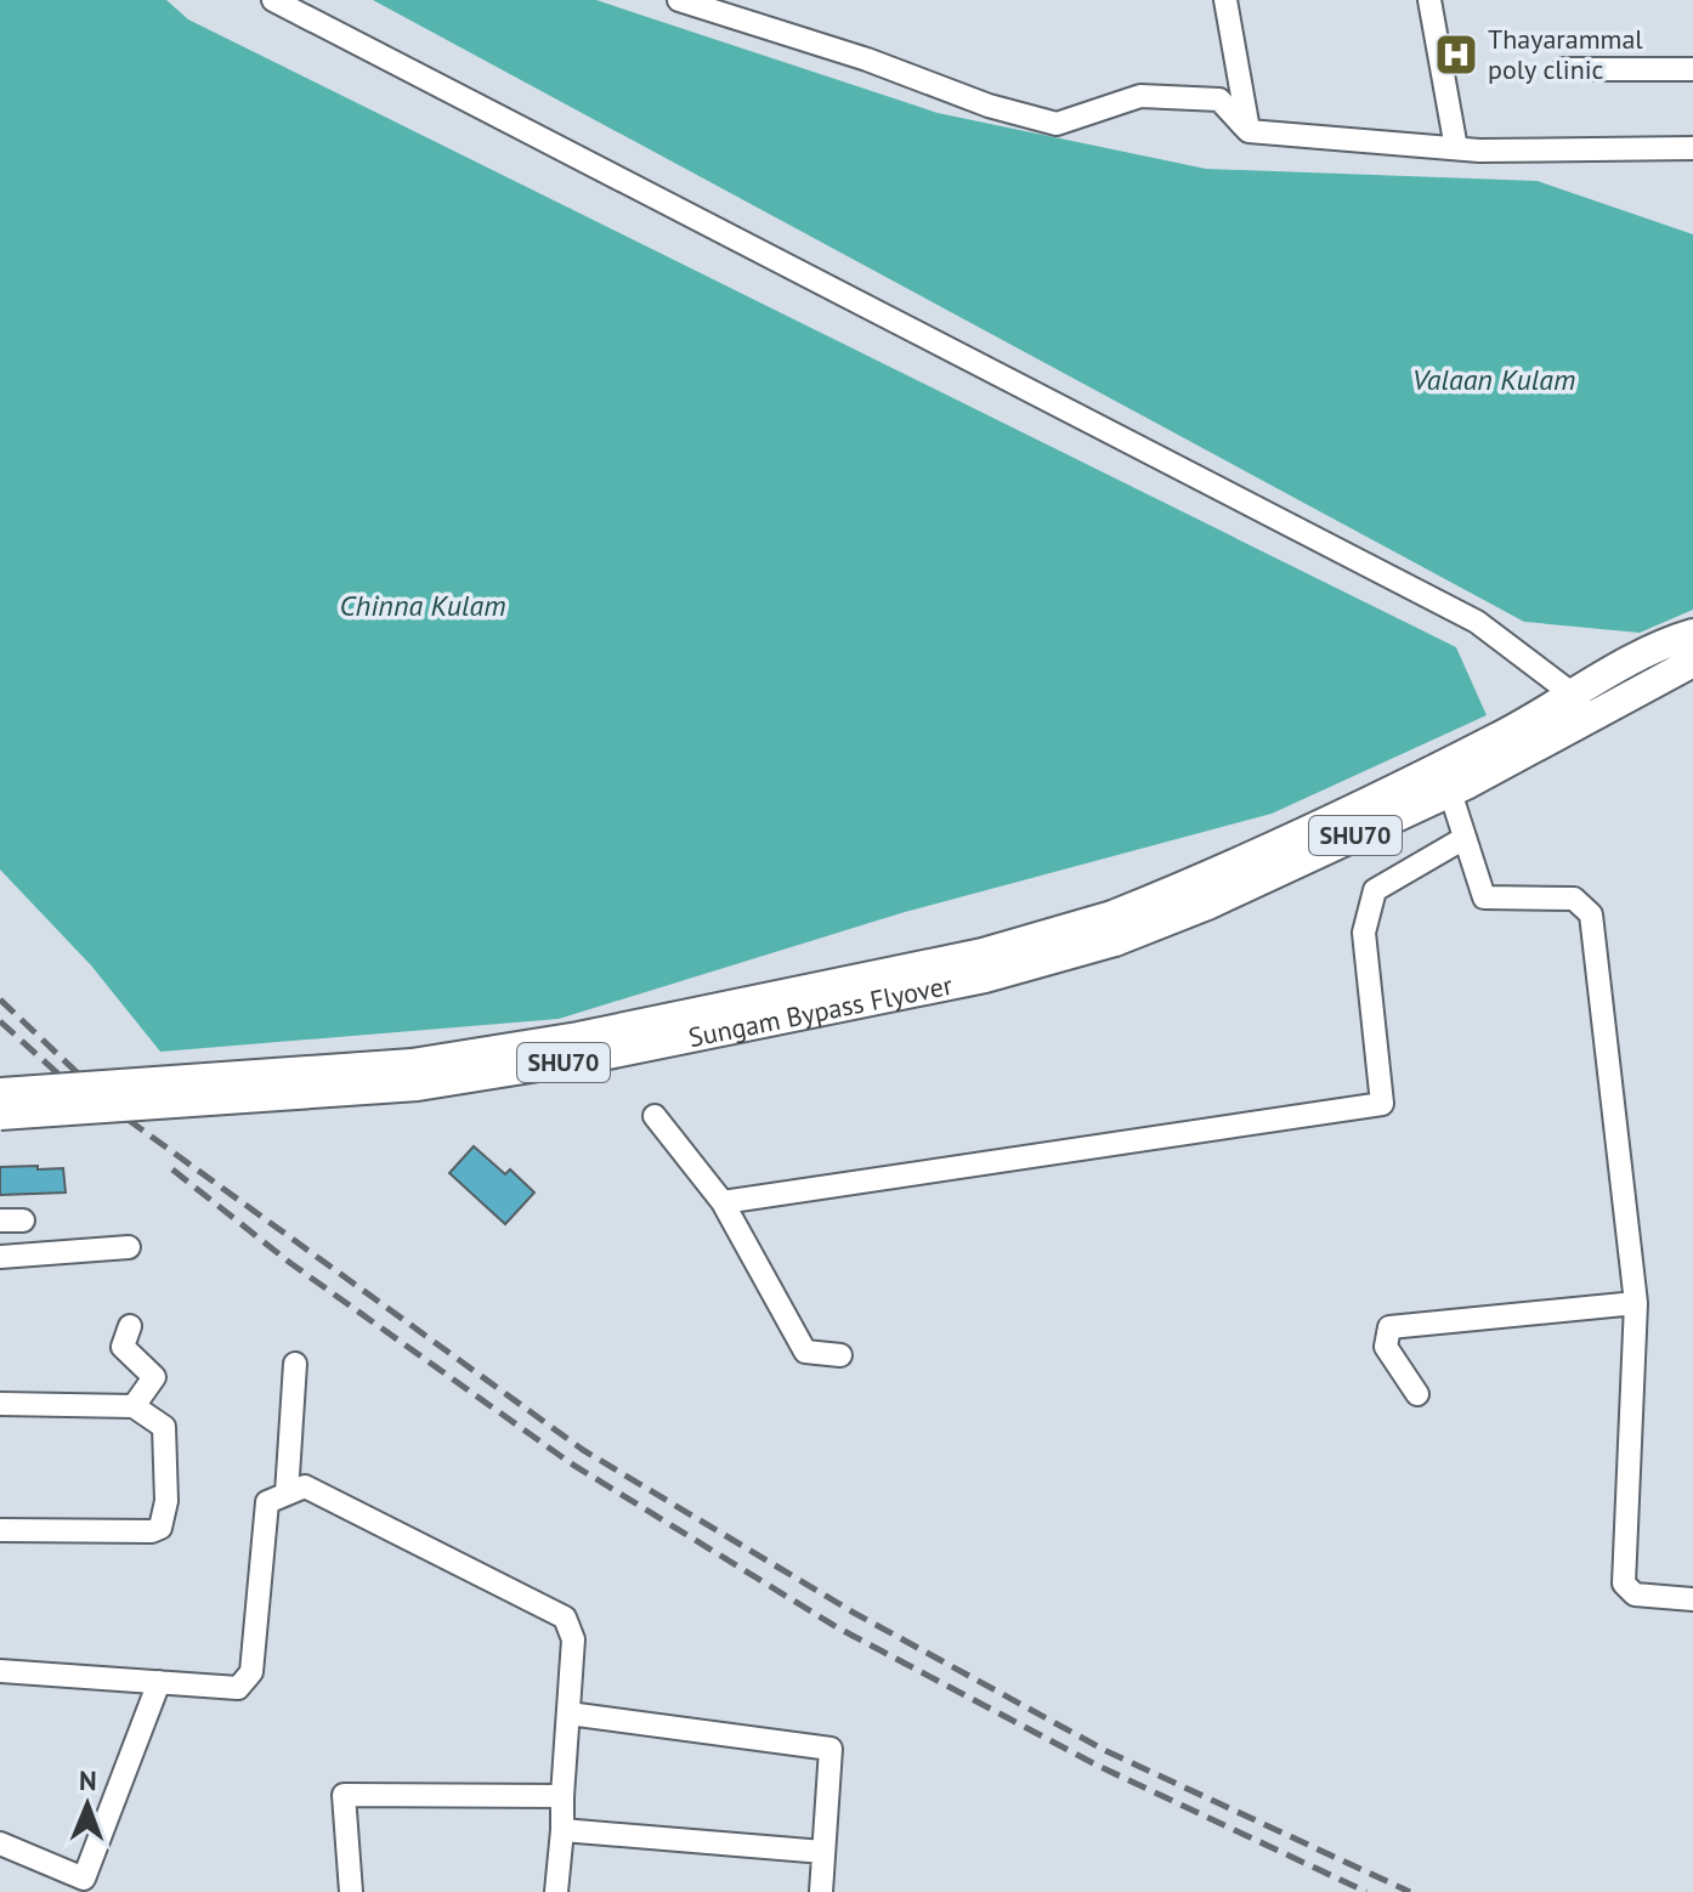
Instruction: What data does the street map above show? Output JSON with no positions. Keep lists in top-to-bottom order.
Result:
{
  "streets": {
    "main road": ["SHU70", "Sungam Bypass Flyover"]
  },
  "crossings": [
    ["SHU70", "Sungam Bypass Flyover"]
  ],
  "water": ["Valaan Kulam", "Chinna Kulam"],
  "places": {
    "hospital": ["Thayarammal poly clinic"]
  },
  "north": "top"
}
